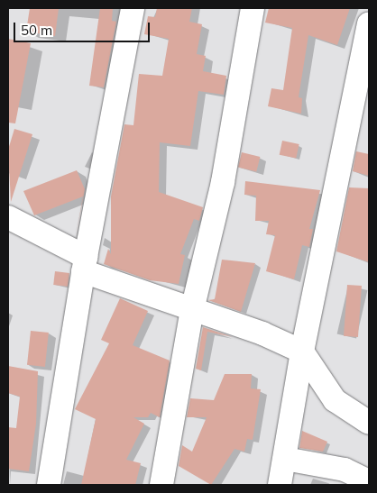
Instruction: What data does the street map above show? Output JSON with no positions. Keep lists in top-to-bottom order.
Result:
{
  "scale_bar": "50 m"
}
